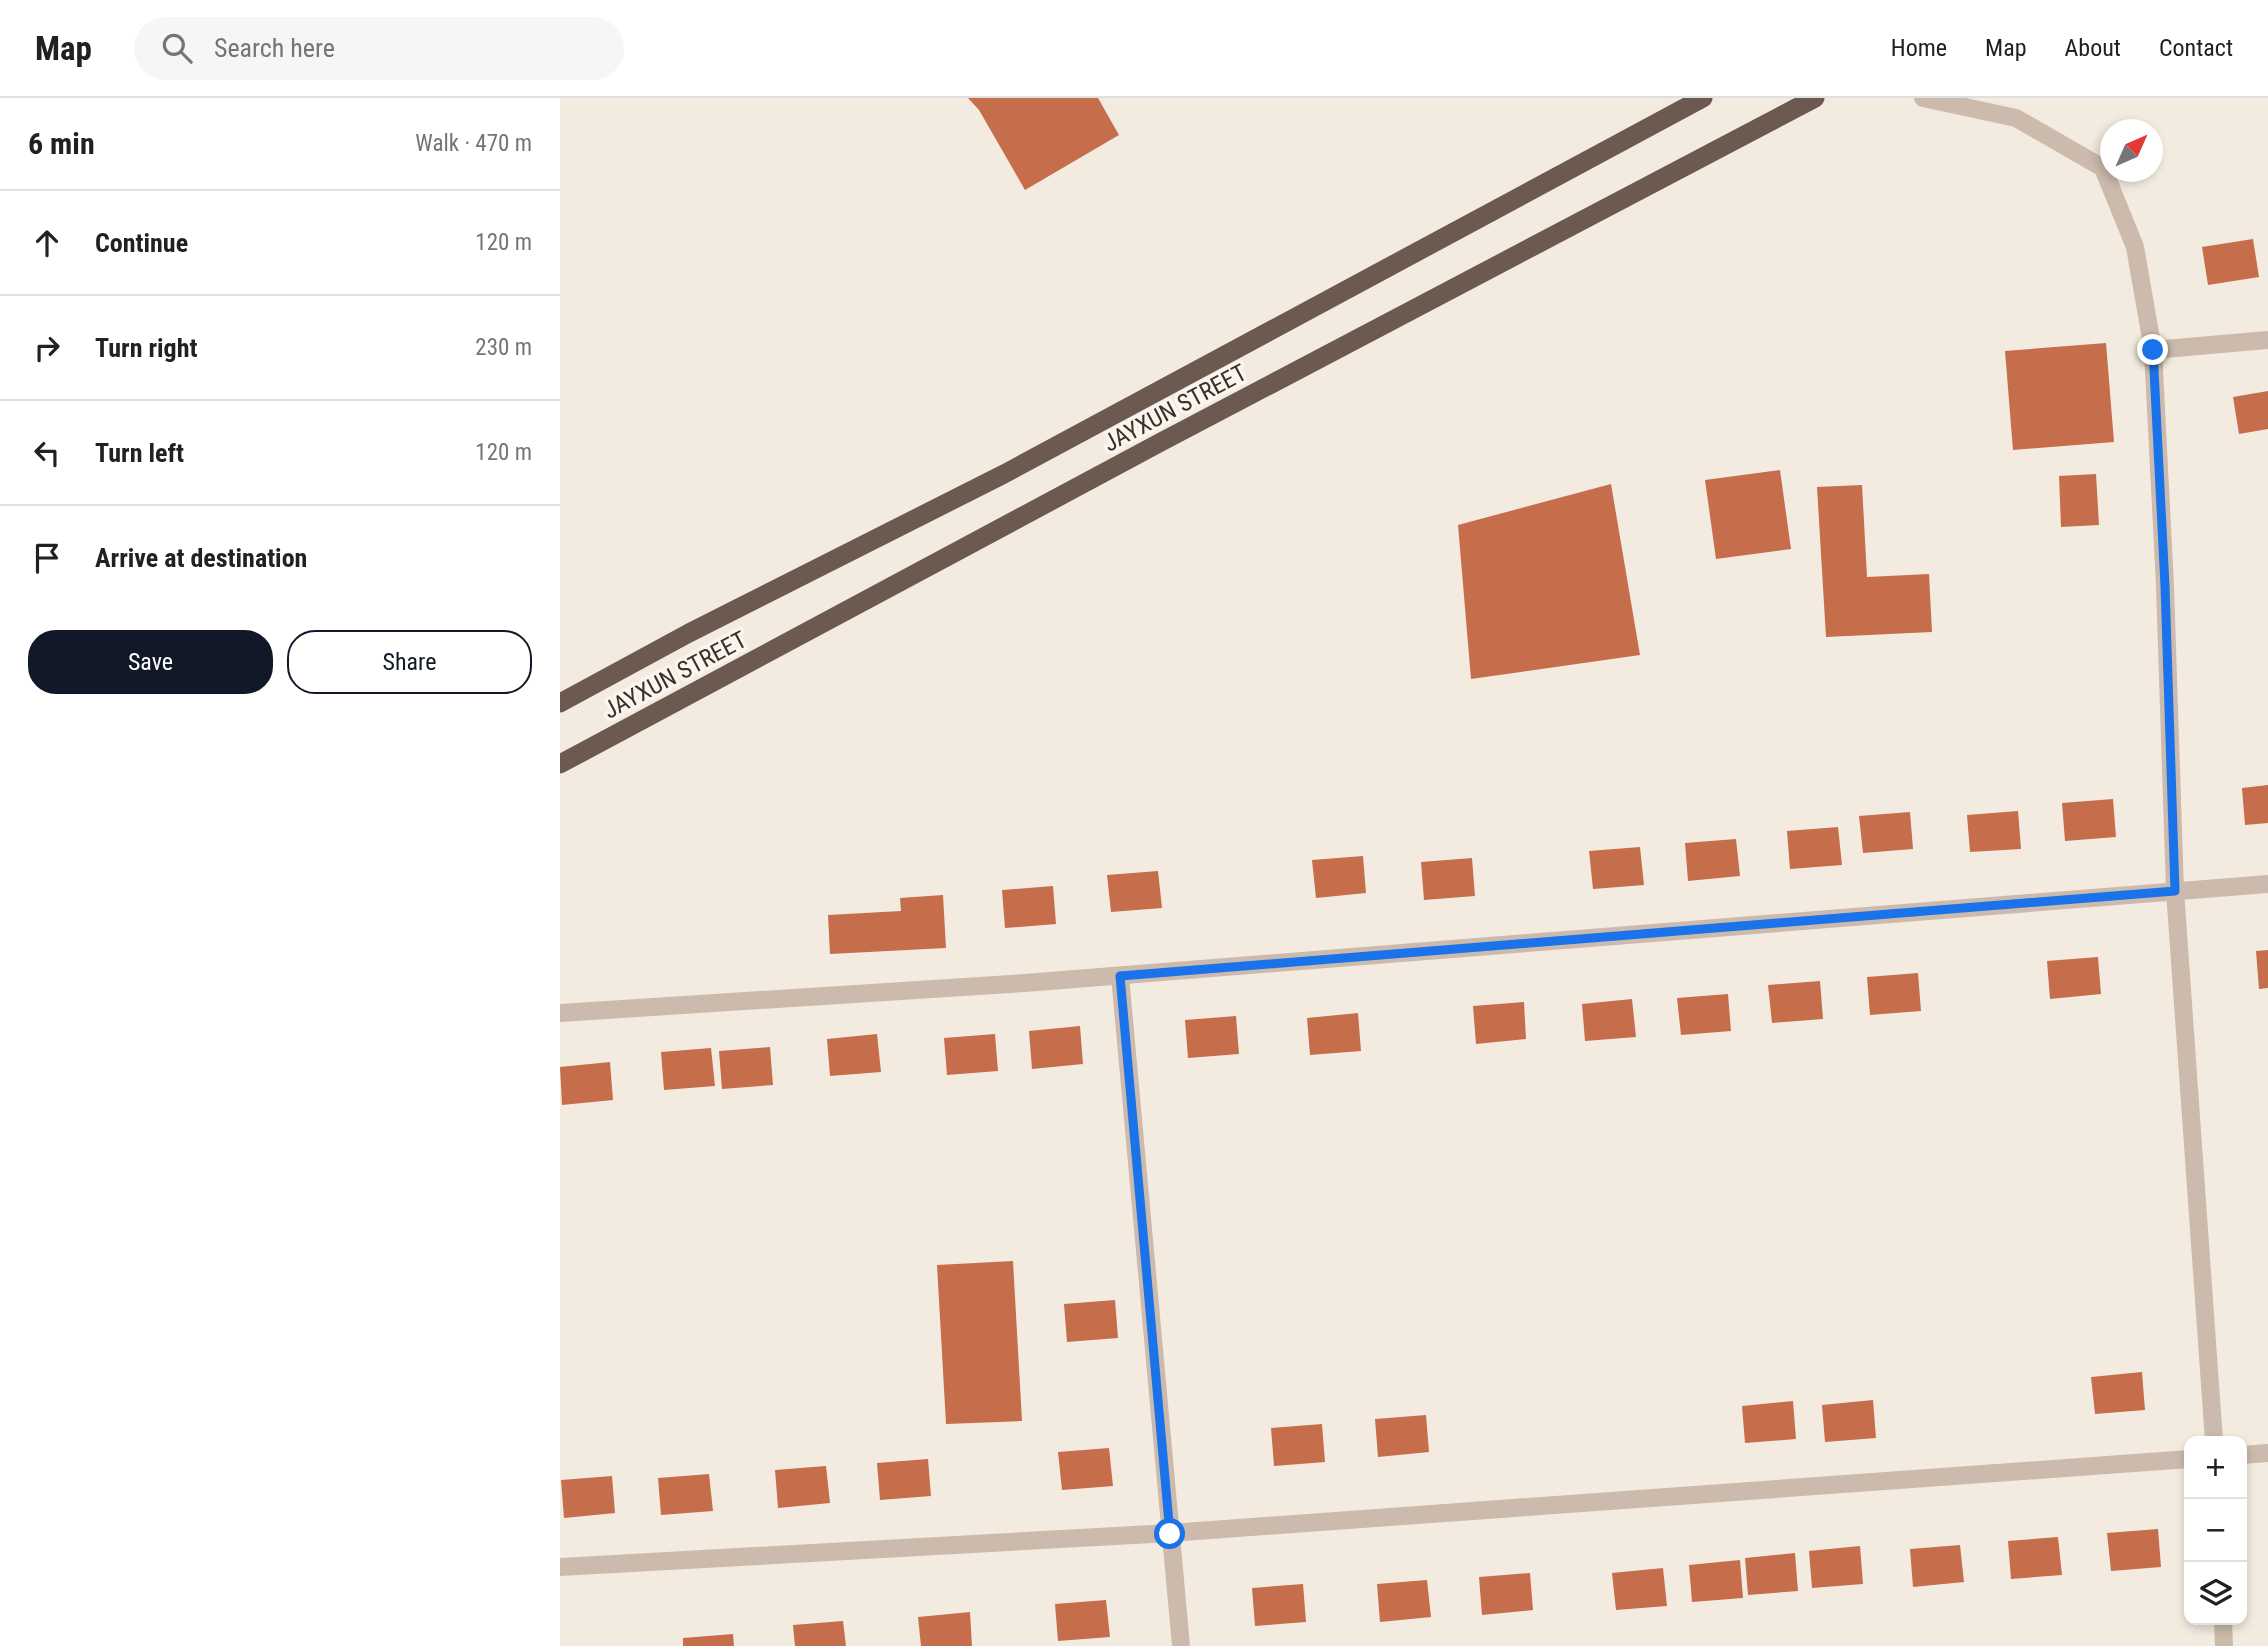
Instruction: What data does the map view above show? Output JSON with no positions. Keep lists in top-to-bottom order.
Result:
{
  "streets": {
    "highway": ["JAYXUN STREET"]
  },
  "north": "top right",
  "page": {
    "header": "Map",
    "search": "Search here",
    "nav": [
      "Home",
      "Map",
      "About",
      "Contact"
    ],
    "heading": ["6 min", "Walk · 470 m"],
    "list": [
      ["Continue", "120 m"],
      ["Turn right", "230 m"],
      ["Turn left", "120 m"],
      "Arrive at destination"
    ],
    "buttons": ["Save", "Share"],
    "map_buttons": ["+", "−"]
  }
}
